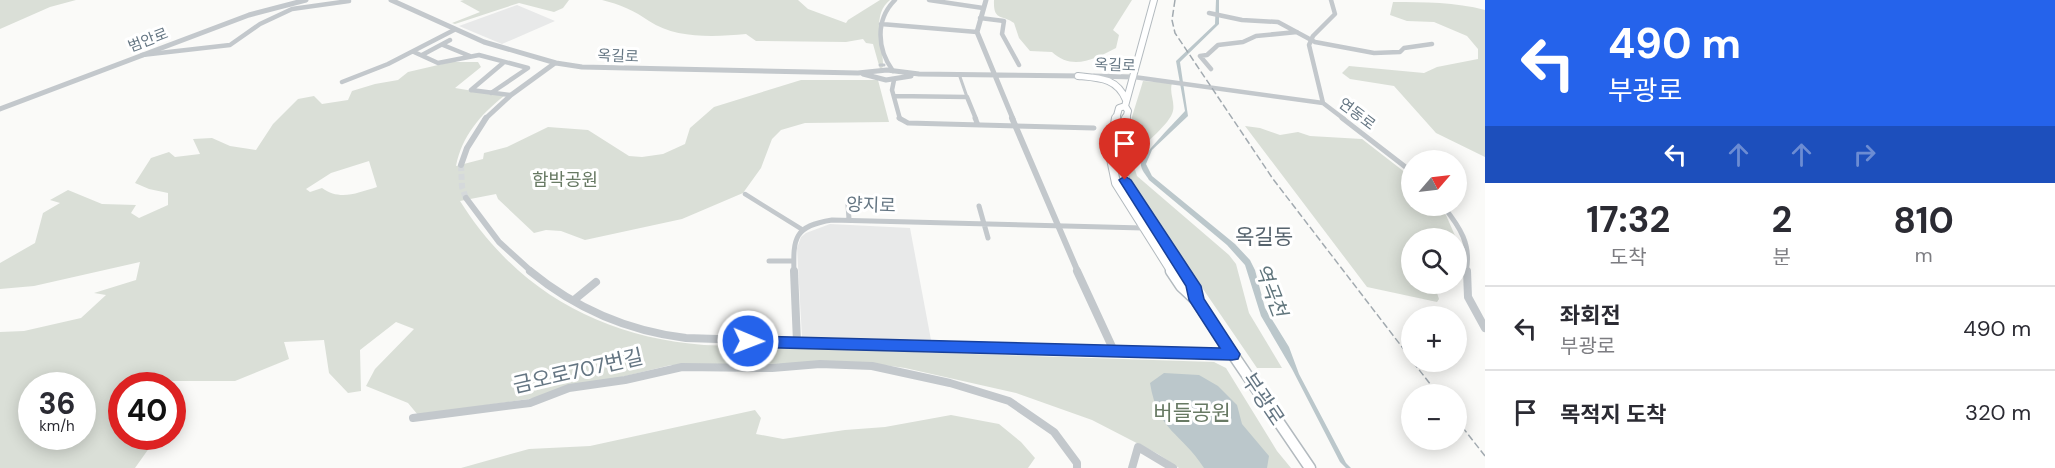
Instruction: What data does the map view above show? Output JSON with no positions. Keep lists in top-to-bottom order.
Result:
{
  "streets": {
    "main road": ["부광로"],
    "street": [
      "범안로",
      "옥길로",
      "연동로",
      "양지로",
      "금오로707번길"
    ]
  },
  "crossings": [
    ["옥길로", "연동로"],
    ["옥길로", "부광로"],
    ["양지로", "부광로"]
  ],
  "districts": ["옥길동"],
  "water": ["역곡천"],
  "parks": ["함박공원", "버들공원"],
  "north": "top right",
  "page": {
    "turn": ["490 m", "부광로"],
    "map_buttons": ["+", "−"],
    "eta": [
      "17:32",
      "도착",
      "2",
      "분",
      "810",
      "m"
    ],
    "list": [
      {
        "name": "좌회전",
        "note": "부광로",
        "value": "490 m"
      },
      {
        "name": "목적지 도착",
        "value": "320 m"
      }
    ],
    "speed": "36 km/h",
    "limit": "40"
  }
}
